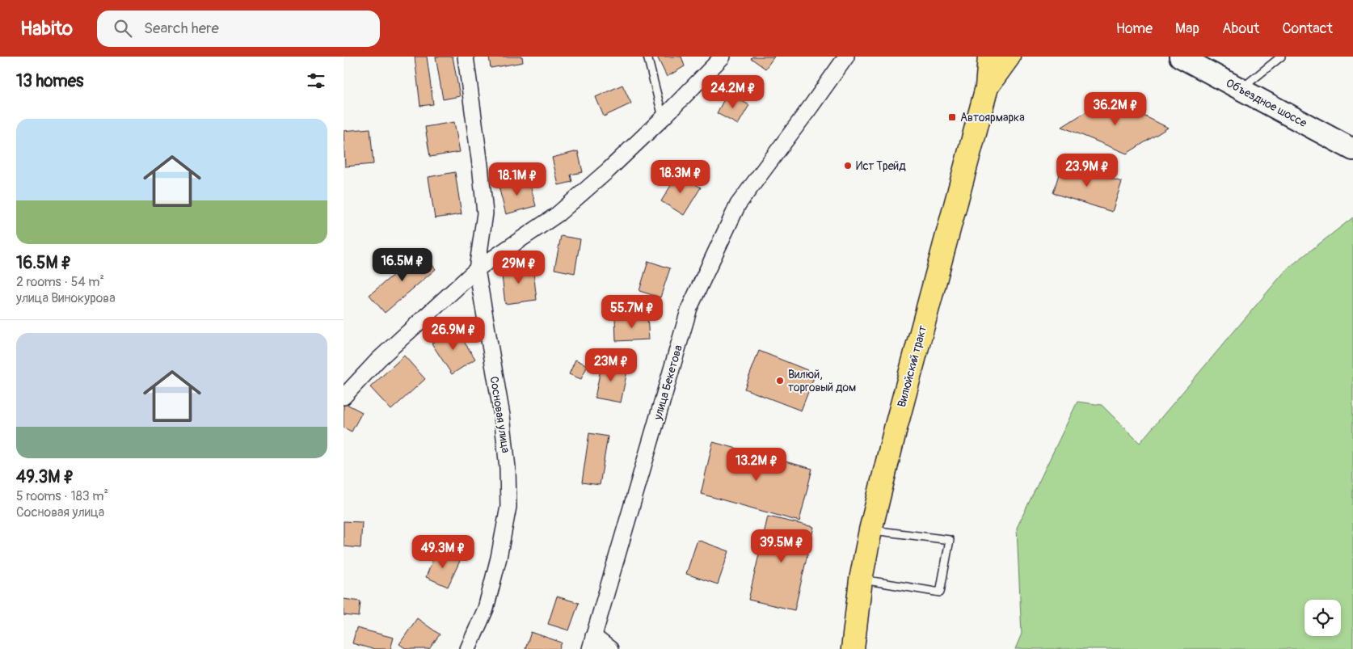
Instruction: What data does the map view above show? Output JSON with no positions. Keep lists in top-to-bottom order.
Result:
{
  "streets": {
    "main road": ["Объездное шоссе", "Вилюйский тракт"],
    "street": ["улица Бекетова", "Сосновая улица"]
  },
  "places": {
    "transit": ["Автоярмарка"],
    "other": ["Ист Трейд", "Вилюй, торговый дом"]
  },
  "page": {
    "header": "Habito",
    "search": "Search here",
    "nav": [
      "Home",
      "Map",
      "About",
      "Contact"
    ],
    "heading": "13 homes",
    "price": [
      "24.2M ₽",
      "36.2M ₽",
      "23.9M ₽",
      "18.3M ₽",
      "18.1M ₽",
      "16.5M ₽",
      "29M ₽",
      "55.7M ₽",
      "26.9M ₽",
      "23M ₽",
      "13.2M ₽",
      "39.5M ₽",
      "49.3M ₽"
    ],
    "list": [
      {
        "name": "16.5M ₽",
        "note": "2 rooms · 54 m² · улица Винокурова"
      },
      {
        "name": "49.3M ₽",
        "note": "5 rooms · 183 m² · Сосновая улица"
      }
    ]
  }
}
